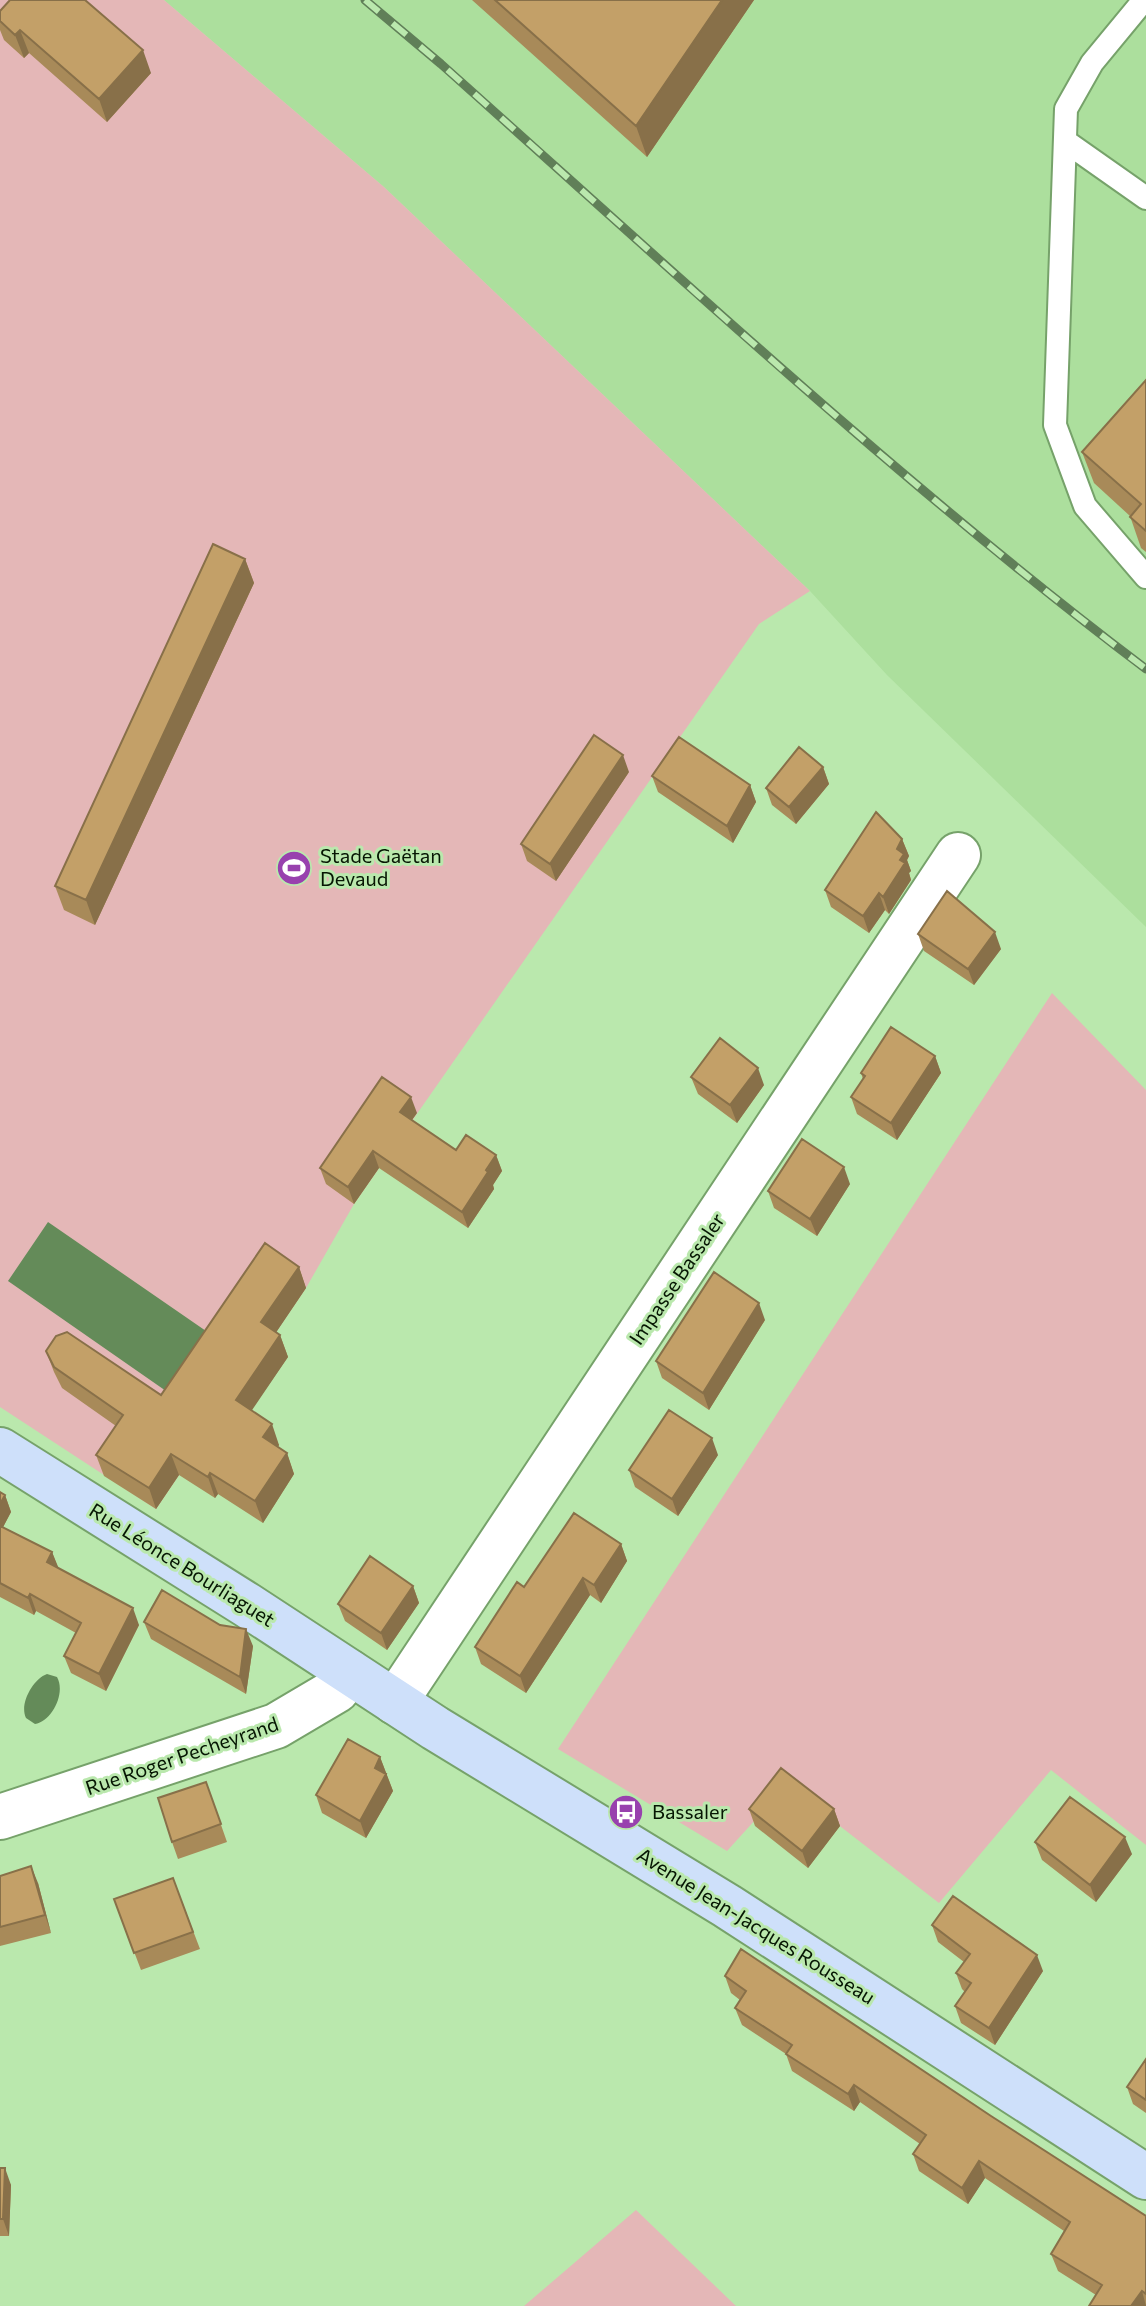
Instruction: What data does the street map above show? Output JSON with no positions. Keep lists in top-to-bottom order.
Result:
{
  "streets": {
    "main road": ["Rue Léonce Bourliaguet", "Avenue Jean-Jacques Rousseau"],
    "street": ["Impasse Bassaler", "Rue Roger Pecheyrand"]
  },
  "crossings": [
    ["Impasse Bassaler", "Rue Léonce Bourliaguet"],
    ["Impasse Bassaler", "Rue Roger Pecheyrand"],
    ["Impasse Bassaler", "Avenue Jean-Jacques Rousseau"],
    ["Rue Léonce Bourliaguet", "Rue Roger Pecheyrand"],
    ["Rue Léonce Bourliaguet", "Avenue Jean-Jacques Rousseau"],
    ["Rue Roger Pecheyrand", "Avenue Jean-Jacques Rousseau"]
  ],
  "places": {
    "sports": ["Stade Gaëtan Devaud"],
    "bus stop": ["Bassaler"]
  }
}
